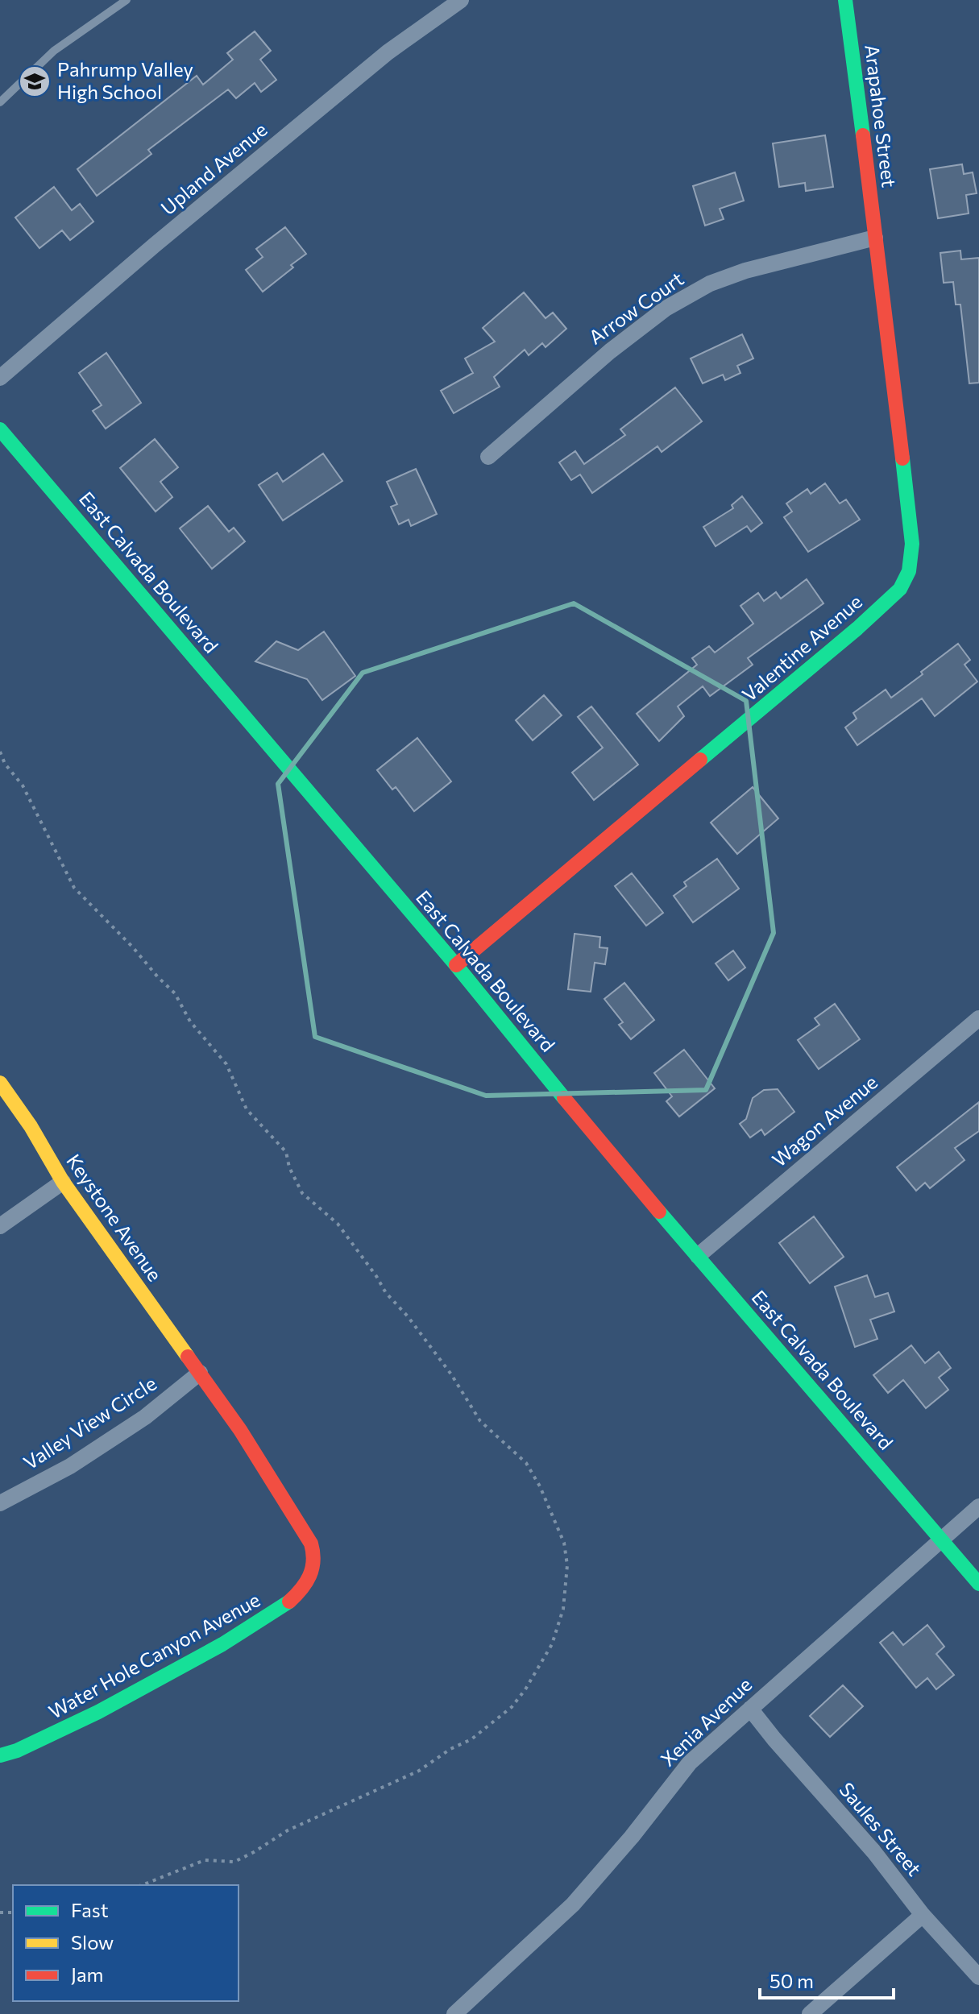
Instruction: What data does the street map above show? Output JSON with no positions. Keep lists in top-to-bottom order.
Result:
{
  "streets": {
    "street": [
      "Arapahoe Street",
      "Upland Avenue",
      "Arrow Court",
      "East Calvada Boulevard",
      "Valentine Avenue",
      "Wagon Avenue",
      "Keystone Avenue",
      "Valley View Circle",
      "Water Hole Canyon Avenue",
      "Xenia Avenue",
      "Saules Street"
    ]
  },
  "crossings": [
    ["Arapahoe Street", "Arrow Court"],
    ["Arapahoe Street", "Valentine Avenue"],
    ["Arrow Court", "Valentine Avenue"],
    ["East Calvada Boulevard", "Valentine Avenue"],
    ["East Calvada Boulevard", "Wagon Avenue"],
    ["East Calvada Boulevard", "Xenia Avenue"],
    ["Keystone Avenue", "Valley View Circle"],
    ["Keystone Avenue", "Water Hole Canyon Avenue"],
    ["Valley View Circle", "Water Hole Canyon Avenue"],
    ["Xenia Avenue", "Saules Street"]
  ],
  "places": {
    "school or university": ["Pahrump Valley High School"]
  },
  "legend": ["Fast", "Slow", "Jam"],
  "scale_bar": "50 m"
}
